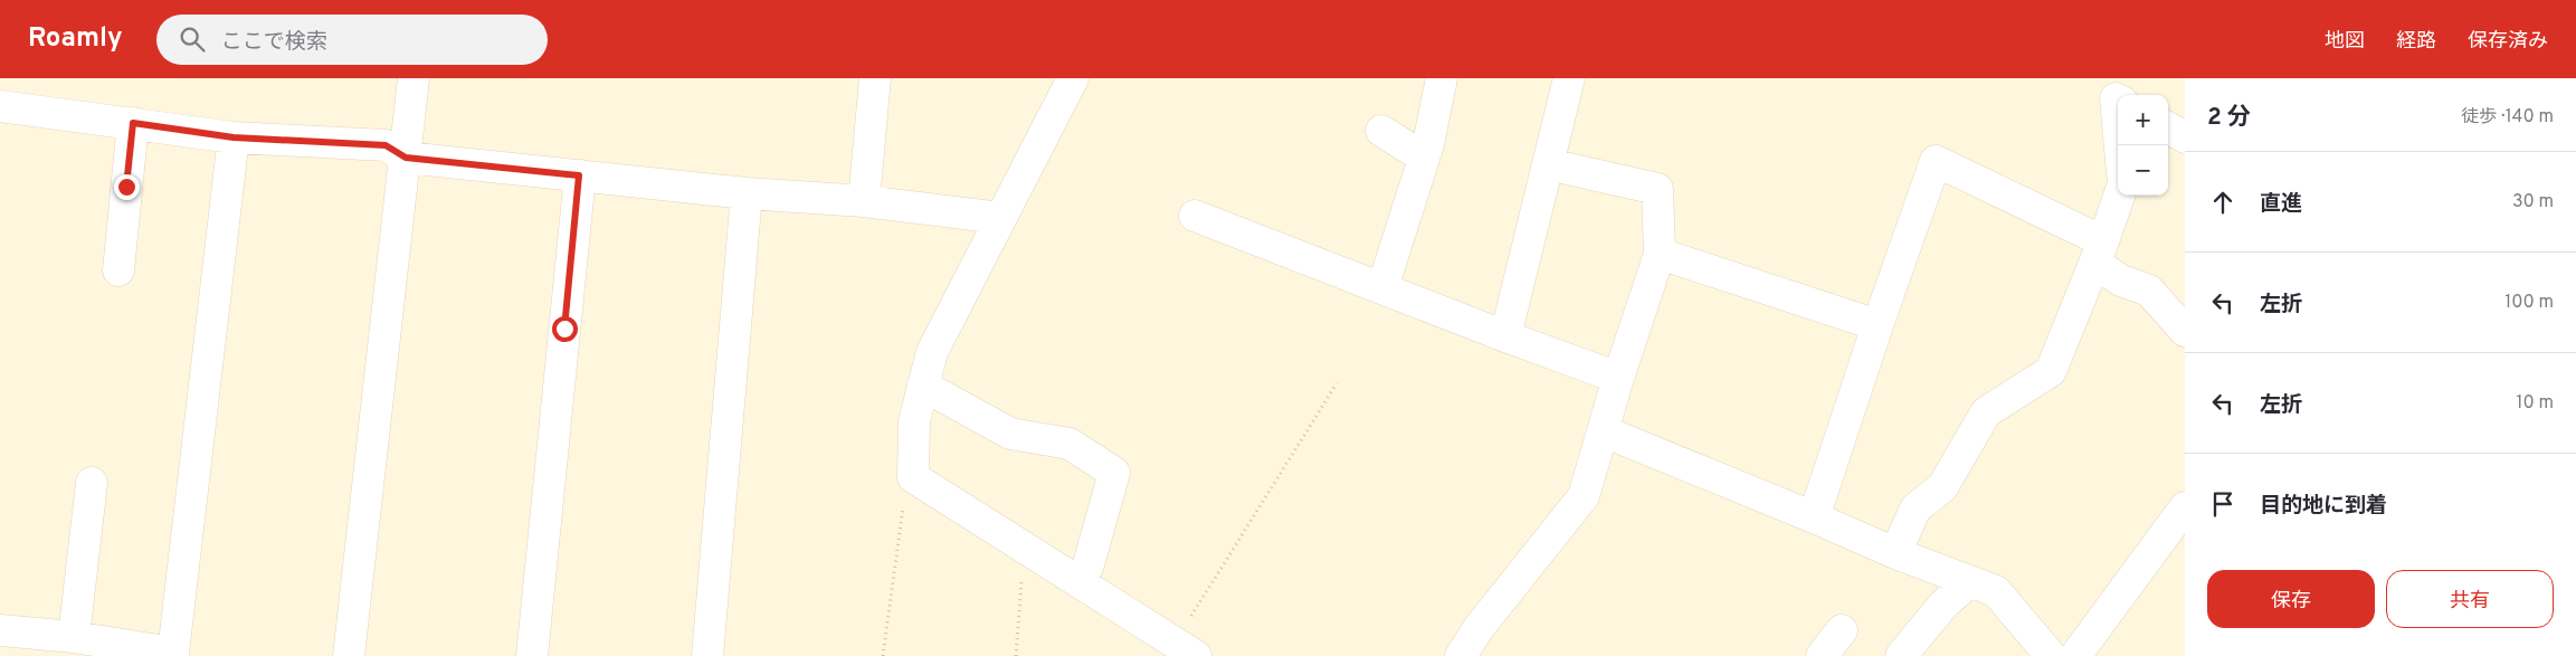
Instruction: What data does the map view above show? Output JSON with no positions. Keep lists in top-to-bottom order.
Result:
{
  "page": {
    "header": "Roamly",
    "search": "ここで検索",
    "nav": ["地図", "経路", "保存済み"],
    "heading": ["2 分", "徒歩 · 140 m"],
    "map_buttons": ["+", "−"],
    "list": [
      ["直進", "30 m"],
      ["左折", "100 m"],
      ["左折", "10 m"],
      "目的地に到着"
    ],
    "buttons": ["保存", "共有"]
  }
}
